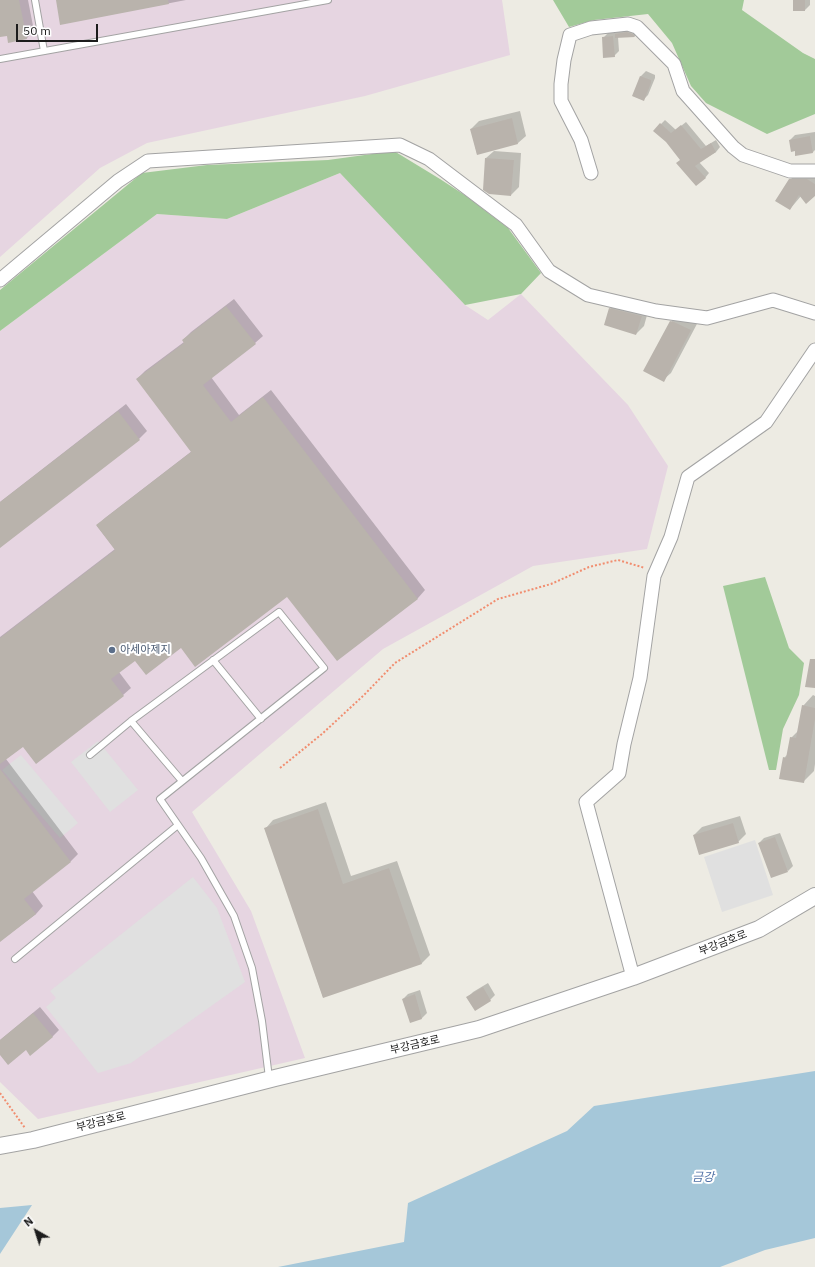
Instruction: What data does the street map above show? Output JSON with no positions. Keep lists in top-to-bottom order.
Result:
{
  "streets": {
    "street": ["부강금호로"]
  },
  "water": ["금강"],
  "places": ["아세아제지"],
  "scale_bar": "50 m",
  "north": "top left"
}
